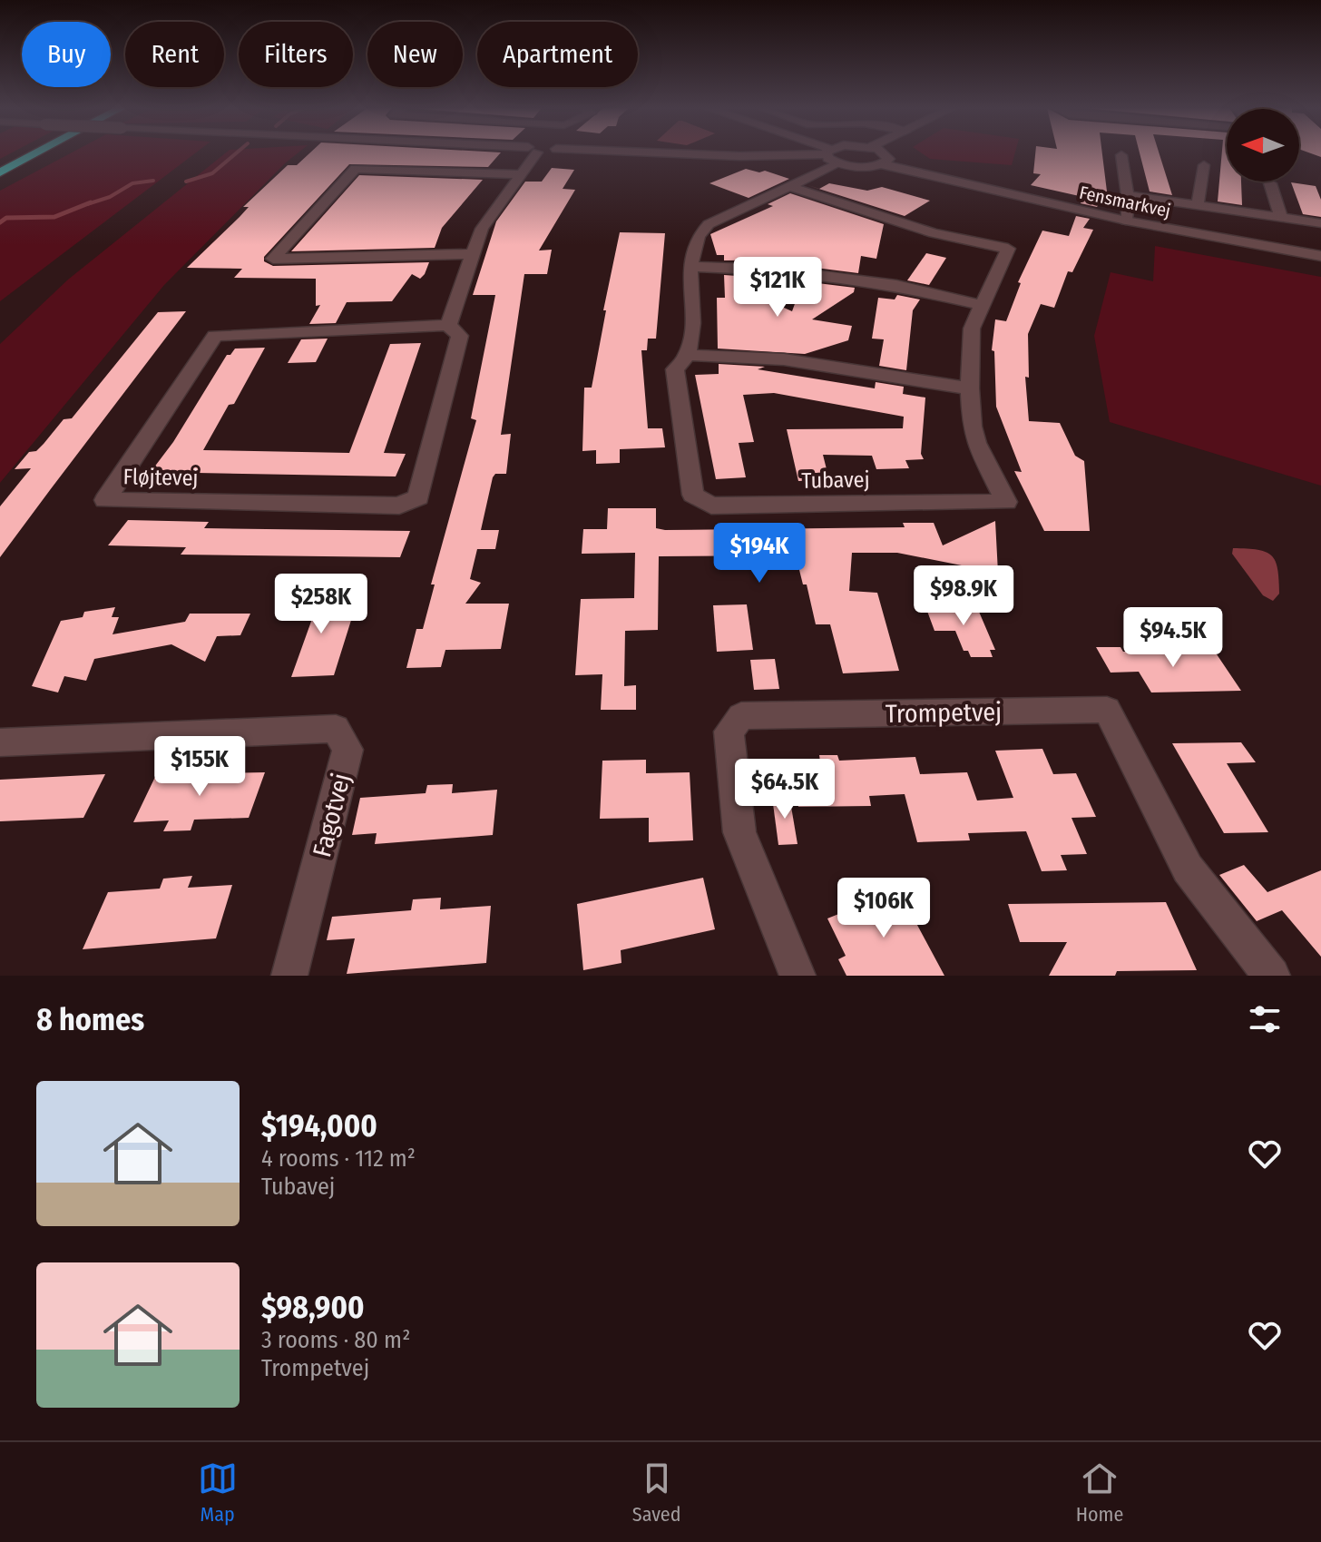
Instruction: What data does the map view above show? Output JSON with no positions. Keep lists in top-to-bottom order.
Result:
{
  "streets": {
    "street": [
      "Fensmarkvej",
      "Fløjtevej",
      "Tubavej",
      "Trompetvej",
      "Fagotvej"
    ]
  },
  "crossings": [
    ["Fensmarkvej", "Tubavej"]
  ],
  "north": "left",
  "page": {
    "chip": [
      "Buy",
      "Rent",
      "Filters",
      "New",
      "Apartment"
    ],
    "price": [
      "$121K",
      "$194K",
      "$98.9K",
      "$258K",
      "$94.5K",
      "$155K",
      "$64.5K",
      "$106K"
    ],
    "heading": "8 homes",
    "list": [
      {
        "name": "$194,000",
        "note": "4 rooms · 112 m² · Tubavej"
      },
      {
        "name": "$98,900",
        "note": "3 rooms · 80 m² · Trompetvej"
      }
    ],
    "tabs": ["Map", "Saved", "Home"]
  }
}
